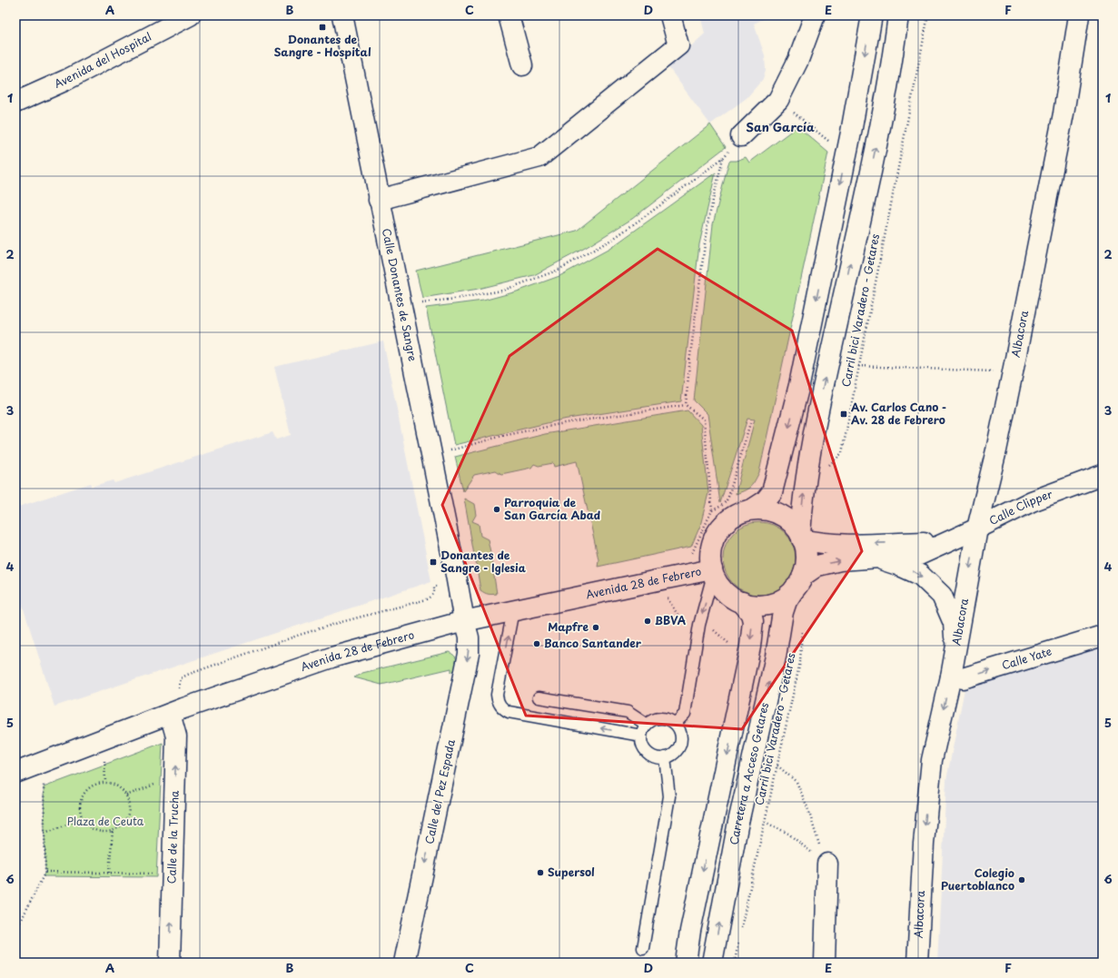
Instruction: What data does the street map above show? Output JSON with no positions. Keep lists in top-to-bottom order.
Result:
{
  "streets": {
    "street": [
      "Avenida del Hospital",
      "Calle Donantes de Sangre",
      "Albacora",
      "Calle Clipper",
      "Avenida 28 de Febrero",
      "Calle Yate",
      "Carretera a Acceso Getares",
      "Calle del Pez Espada",
      "Calle de la Trucha"
    ],
    "path": ["Carril bici Varadero - Getares"]
  },
  "crossings": [
    ["Calle Donantes de Sangre", "Avenida 28 de Febrero"],
    ["Calle Donantes de Sangre", "Calle del Pez Espada"],
    ["Albacora", "Calle Clipper"],
    ["Albacora", "Calle Yate"],
    ["Calle Clipper", "Avenida 28 de Febrero"],
    ["Calle Clipper", "Carretera a Acceso Getares"],
    ["Avenida 28 de Febrero", "Carretera a Acceso Getares"],
    ["Avenida 28 de Febrero", "Calle del Pez Espada"],
    ["Avenida 28 de Febrero", "Calle de la Trucha"]
  ],
  "one_way": ["Calle Yate", "Calle del Pez Espada", "Calle de la Trucha"],
  "districts": ["San García"],
  "parks": ["Plaza de Ceuta"],
  "places": {
    "transit": ["Donantes de Sangre - Hospital", "Av. Carlos Cano - Av. 28 de Febrero", "Donantes de Sangre - Iglesia"],
    "other": [
      "Parroquia de San García Abad",
      "BBVA",
      "Mapfre",
      "Banco Santander",
      "Supersol",
      "Colegio Puertoblanco"
    ]
  },
  "grid": {
    "columns": [
      "A",
      "B",
      "C",
      "D",
      "E",
      "F"
    ],
    "rows": [
      "1",
      "2",
      "3",
      "4",
      "5",
      "6"
    ]
  }
}
